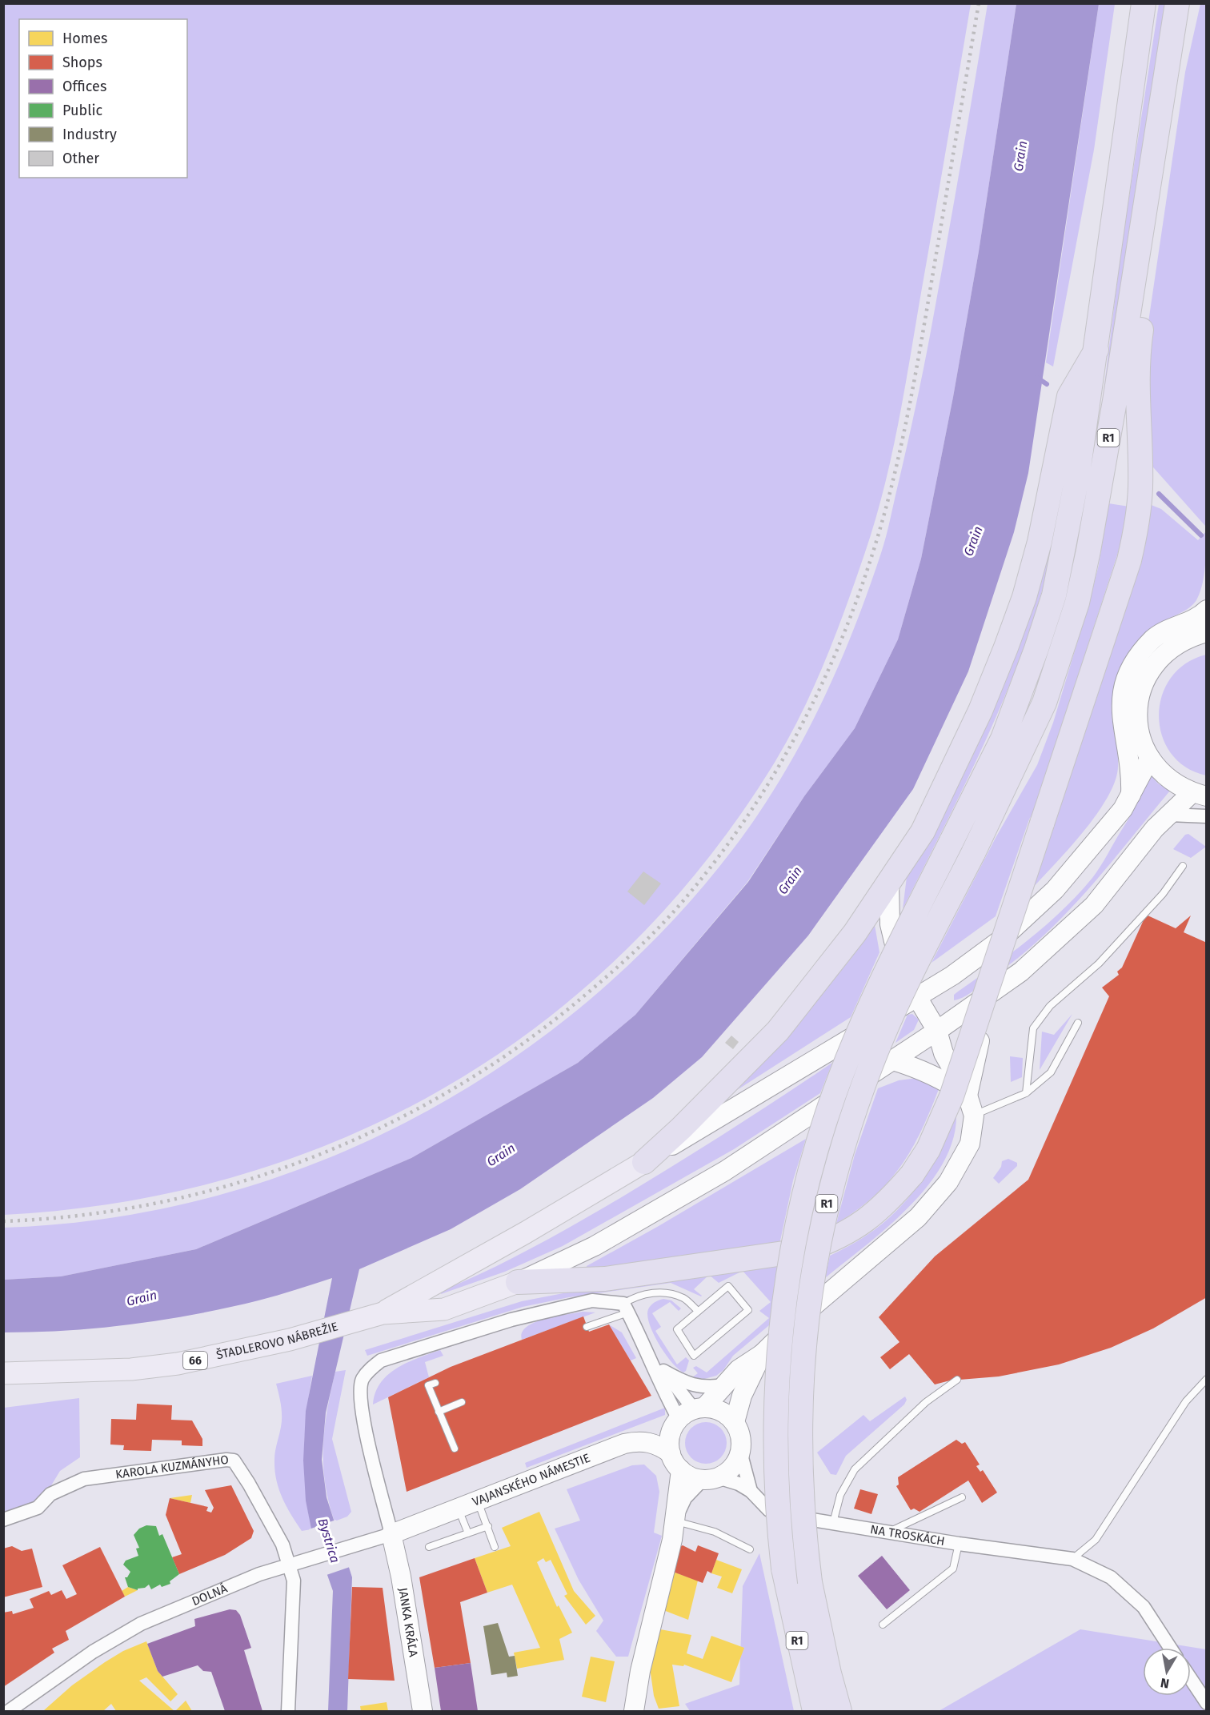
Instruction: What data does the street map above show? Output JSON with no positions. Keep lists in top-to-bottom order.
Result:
{
  "streets": {
    "highway": ["R1"],
    "main road": [
      "ŠTADLEROVO NÁBREŽIE",
      "66",
      "VAJANSKÉHO NÁMESTIE",
      "JANKA KRÁĽA"
    ],
    "street": ["KAROLA KUZMÁNYHO", "NA TROSKÁCH", "DOLNÁ"]
  },
  "crossings": [
    ["ŠTADLEROVO NÁBREŽIE", "66"],
    ["KAROLA KUZMÁNYHO", "VAJANSKÉHO NÁMESTIE"],
    ["KAROLA KUZMÁNYHO", "DOLNÁ"],
    ["VAJANSKÉHO NÁMESTIE", "NA TROSKÁCH"],
    ["VAJANSKÉHO NÁMESTIE", "DOLNÁ"],
    ["VAJANSKÉHO NÁMESTIE", "JANKA KRÁĽA"]
  ],
  "water": ["Grain", "Bystrica"],
  "legend": [
    "Homes",
    "Shops",
    "Offices",
    "Public",
    "Industry",
    "Other"
  ],
  "north": "bottom"
}
